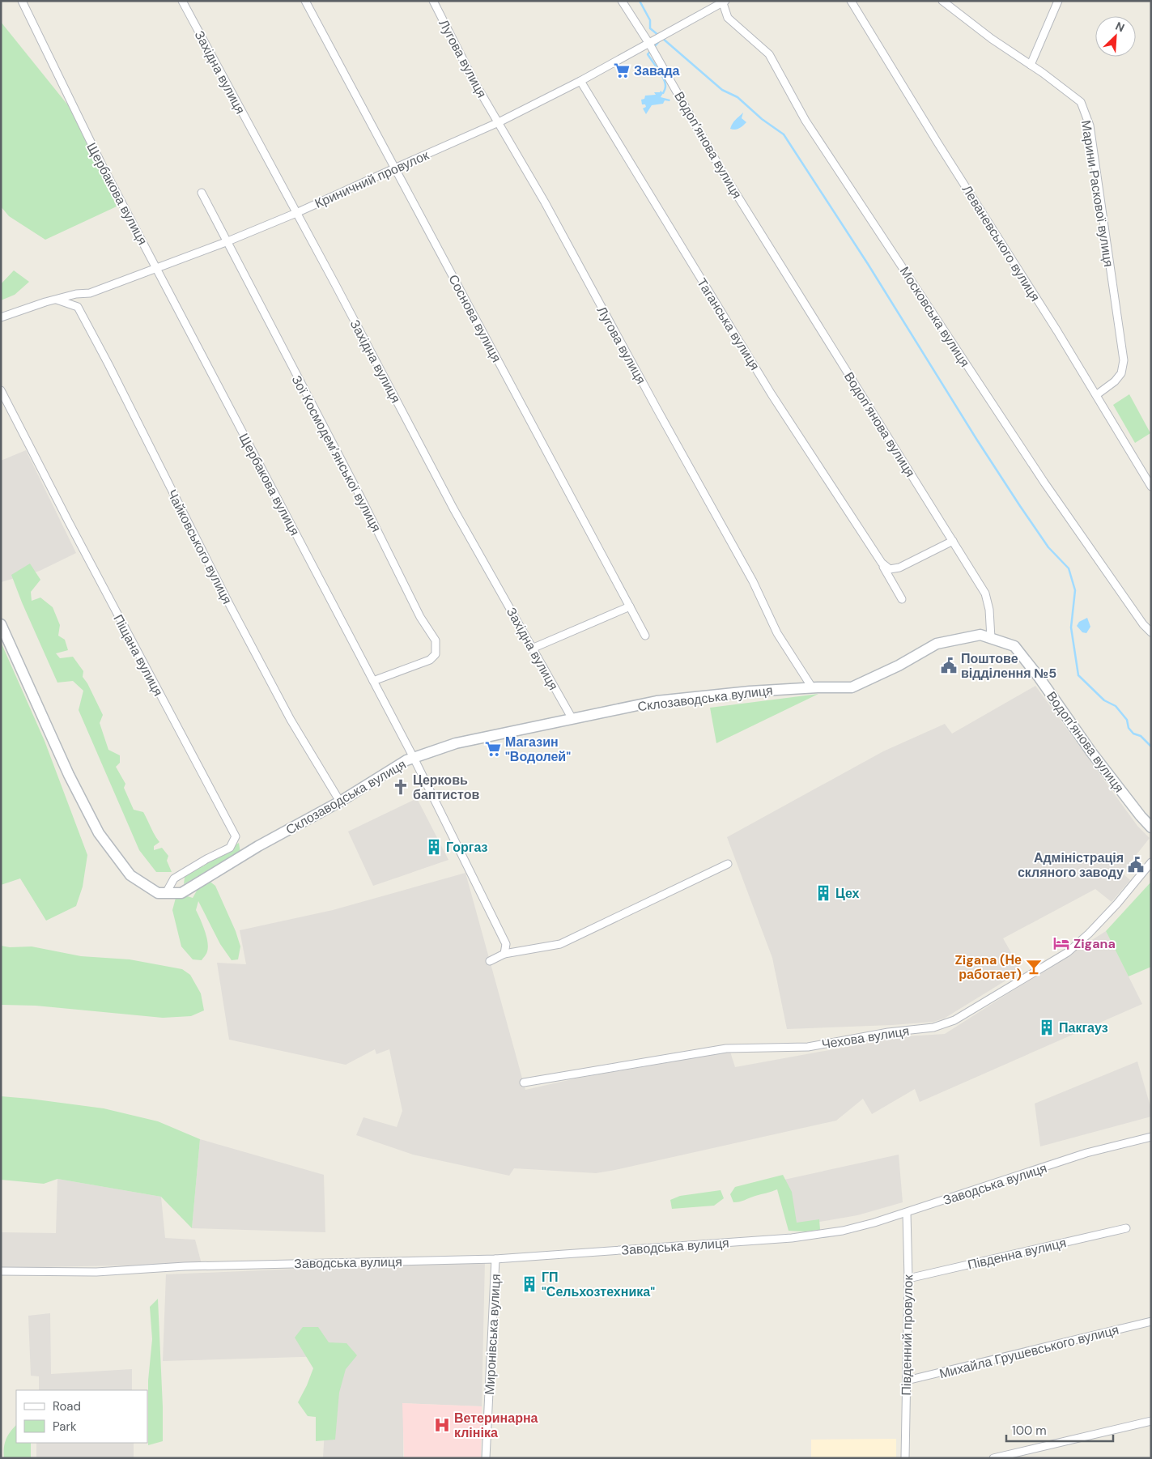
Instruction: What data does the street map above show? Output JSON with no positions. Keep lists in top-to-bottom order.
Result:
{
  "streets": {
    "street": [
      "Лугова вулиця",
      "Західна вулиця",
      "Водоп’янова вулиця",
      "Криничний провулок",
      "Щербакова вулиця",
      "Марини Раскової вулиця",
      "Леваневського вулиця",
      "Московська вулиця",
      "Соснова вулиця",
      "Таганська вулиця",
      "Зої Космодем’янської вулиця",
      "Чайковського вулиця",
      "Піщана вулиця",
      "Склозаводська вулиця",
      "Чехова вулиця",
      "Заводська вулиця",
      "Південна вулиця",
      "Миронівська вулиця",
      "Південний провулок",
      "Михайла Грушевського вулиця"
    ]
  },
  "crossings": [
    ["Лугова вулиця", "Криничний провулок"],
    ["Лугова вулиця", "Склозаводська вулиця"],
    ["Західна вулиця", "Криничний провулок"],
    ["Західна вулиця", "Склозаводська вулиця"],
    ["Водоп’янова вулиця", "Криничний провулок"],
    ["Водоп’янова вулиця", "Склозаводська вулиця"],
    ["Криничний провулок", "Щербакова вулиця"],
    ["Криничний провулок", "Московська вулиця"],
    ["Криничний провулок", "Соснова вулиця"],
    ["Криничний провулок", "Таганська вулиця"],
    ["Криничний провулок", "Зої Космодем’янської вулиця"],
    ["Щербакова вулиця", "Зої Космодем’янської вулиця"],
    ["Щербакова вулиця", "Склозаводська вулиця"],
    ["Марини Раскової вулиця", "Леваневського вулиця"],
    ["Чайковського вулиця", "Склозаводська вулиця"],
    ["Піщана вулиця", "Склозаводська вулиця"],
    ["Заводська вулиця", "Миронівська вулиця"],
    ["Заводська вулиця", "Південний провулок"],
    ["Південна вулиця", "Південний провулок"],
    ["Південний провулок", "Михайла Грушевського вулиця"]
  ],
  "places": {
    "supermarket": ["Завада", "Магазин \"Водолей\""],
    "public building": ["Поштове відділення №5", "Адміністрація скляного заводу"],
    "church": ["Церковь баптистов"],
    "building": [
      "Горгаз",
      "Цех",
      "Пакгауз",
      "ГП \"Сельхозтехника\""
    ],
    "hotel": ["Zigana"],
    "bar": ["Zigana (Не работает)"],
    "hospital": ["Ветеринарна клініка"]
  },
  "legend": ["Road", "Park"],
  "scale_bar": "100 m",
  "north": "top right"
}
